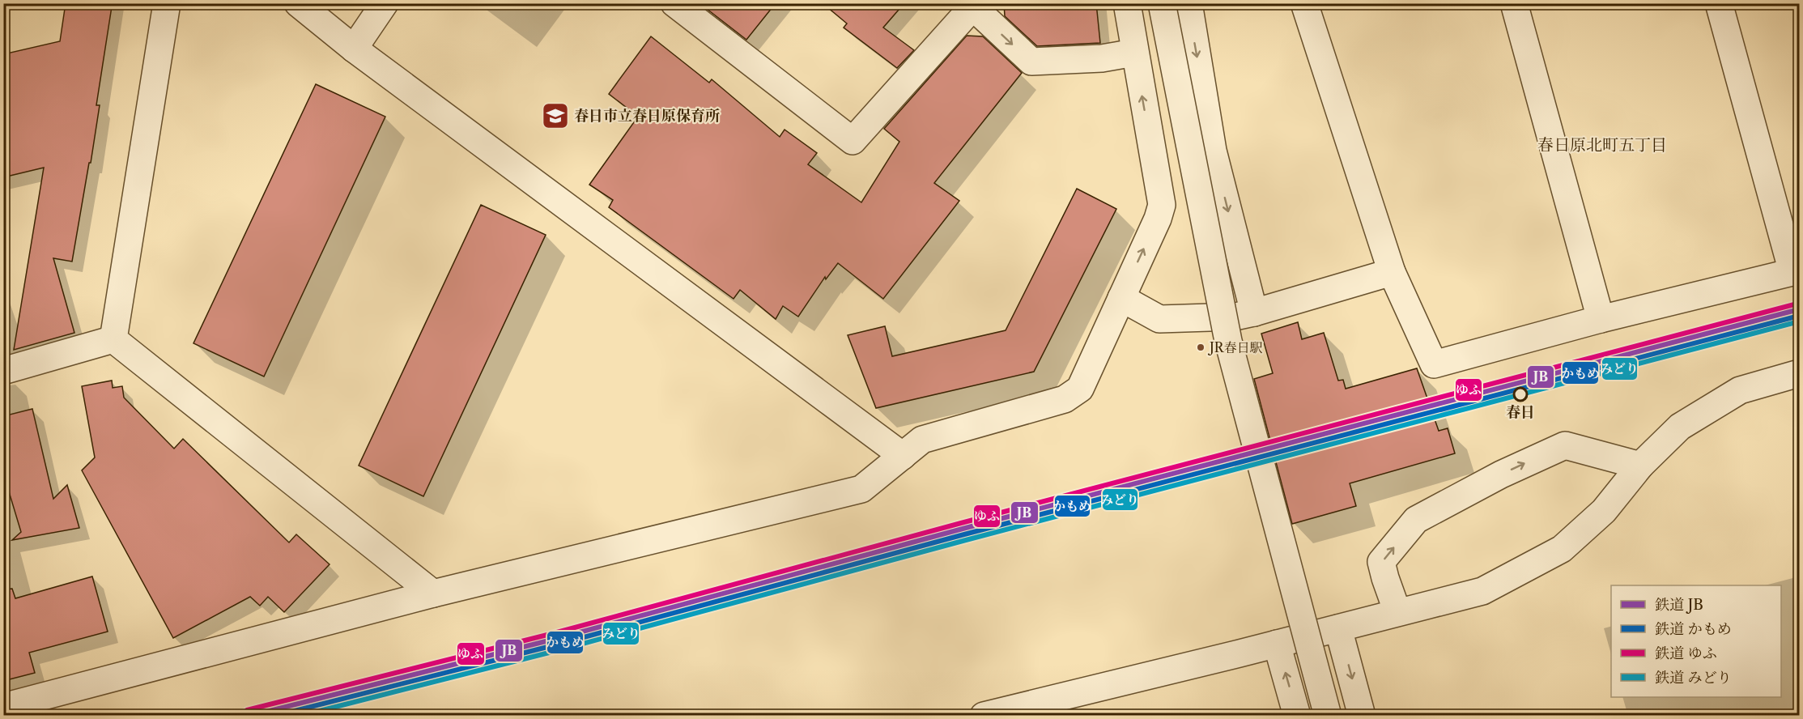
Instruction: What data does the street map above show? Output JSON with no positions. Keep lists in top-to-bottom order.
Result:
{
  "districts": ["春日原北町五丁目"],
  "places": {
    "school or university": ["春日市立春日原保育所"],
    "other": ["JR春日駅", "春日"]
  },
  "lines": [
    "rail line ゆふ",
    "rail line JB",
    "rail line かもめ",
    "rail line みどり"
  ],
  "legend": [
    "鉄道 JB",
    "鉄道 かもめ",
    "鉄道 ゆふ",
    "鉄道 みどり"
  ]
}
